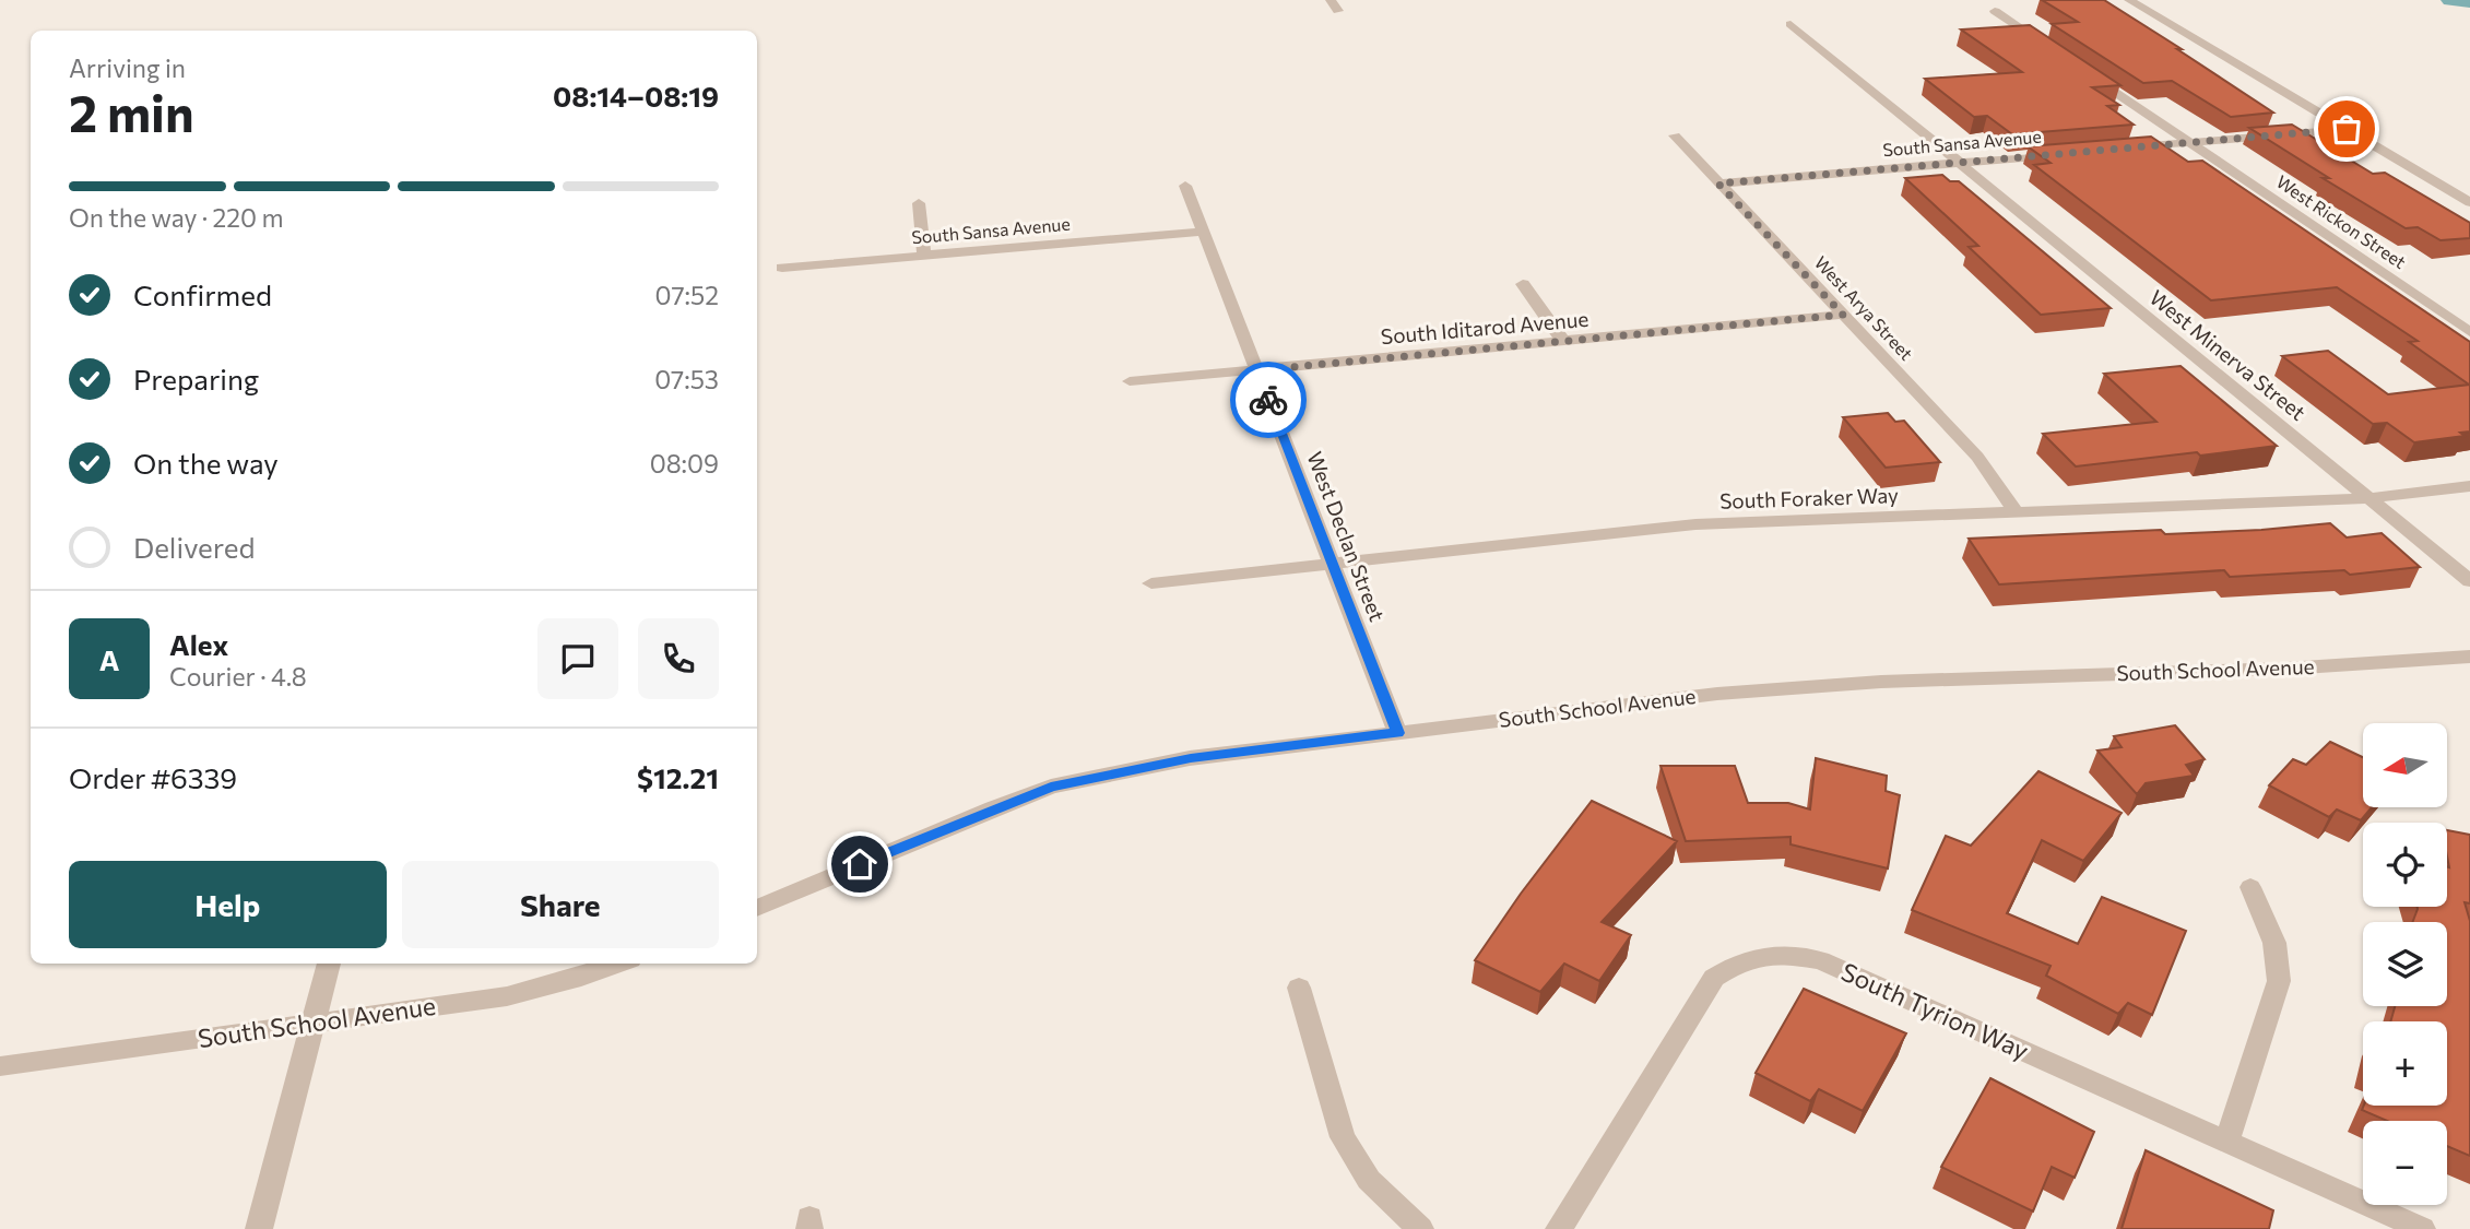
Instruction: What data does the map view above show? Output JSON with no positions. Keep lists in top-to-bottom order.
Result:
{
  "streets": {
    "street": [
      "South Sansa Avenue",
      "West Rickon Street",
      "West Arya Street",
      "South Iditarod Avenue",
      "West Minerva Street",
      "South Foraker Way",
      "West Declan Street",
      "South School Avenue",
      "South Tyrion Way"
    ]
  },
  "crossings": [
    ["South Sansa Avenue", "West Arya Street"],
    ["South Sansa Avenue", "West Minerva Street"],
    ["South Sansa Avenue", "West Declan Street"],
    ["West Arya Street", "South Iditarod Avenue"],
    ["West Arya Street", "South Foraker Way"],
    ["South Iditarod Avenue", "West Declan Street"],
    ["West Minerva Street", "South Foraker Way"],
    ["South Foraker Way", "West Declan Street"],
    ["West Declan Street", "South School Avenue"]
  ],
  "north": "left",
  "page": {
    "heading": ["2 min", "Arriving in", "08:14–08:19"],
    "panel": [
      "Alex",
      "Courier · 4.8",
      "Order #6339",
      "$12.21"
    ],
    "bar": "On the way · 220 m",
    "list": [
      ["Confirmed", "07:52"],
      ["Preparing", "07:53"],
      ["On the way", "08:09"],
      "Delivered"
    ],
    "round": "A",
    "map_buttons": ["+", "−"],
    "buttons": ["Help", "Share"]
  }
}
